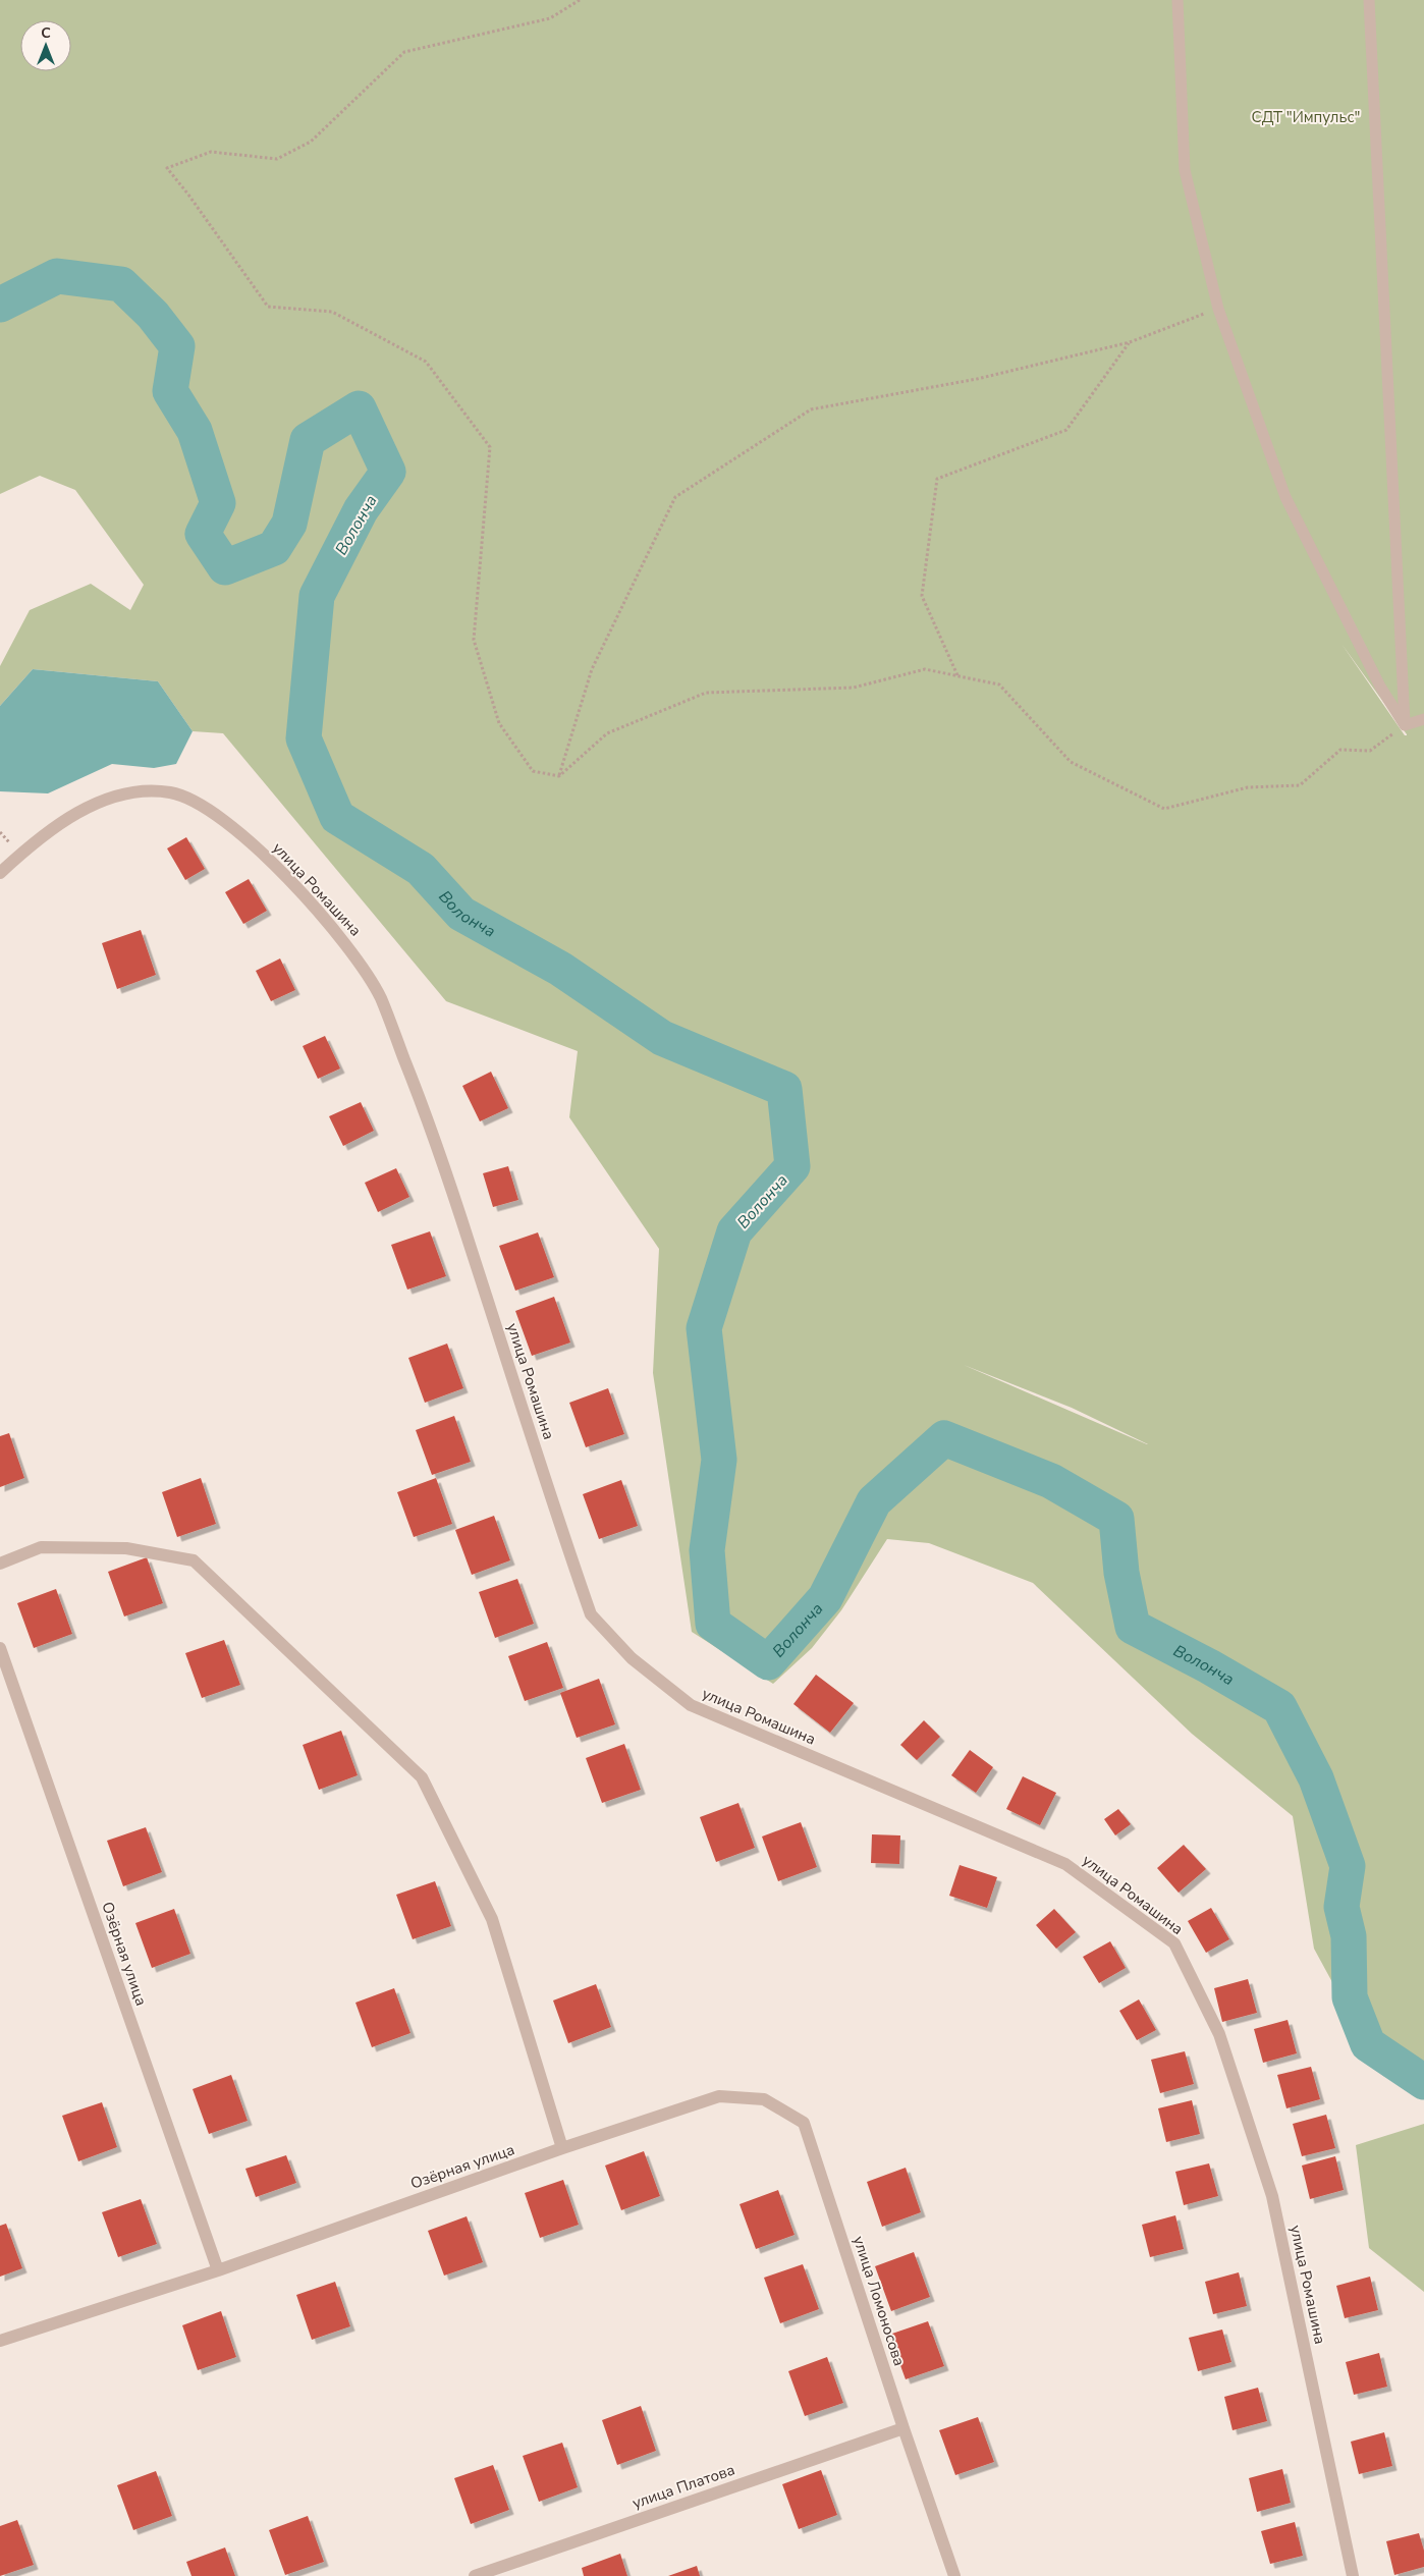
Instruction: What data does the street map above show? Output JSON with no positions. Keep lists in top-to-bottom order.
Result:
{
  "streets": {
    "street": [
      "улица Ромашина",
      "Озёрная улица",
      "улица Ломоносова",
      "улица Платова"
    ]
  },
  "crossings": [
    ["Озёрная улица", "улица Ломоносова"],
    ["улица Ломоносова", "улица Платова"]
  ],
  "water": ["Волонча"],
  "parks": ["СДТ \"Импульс\""],
  "north": "top"
}
